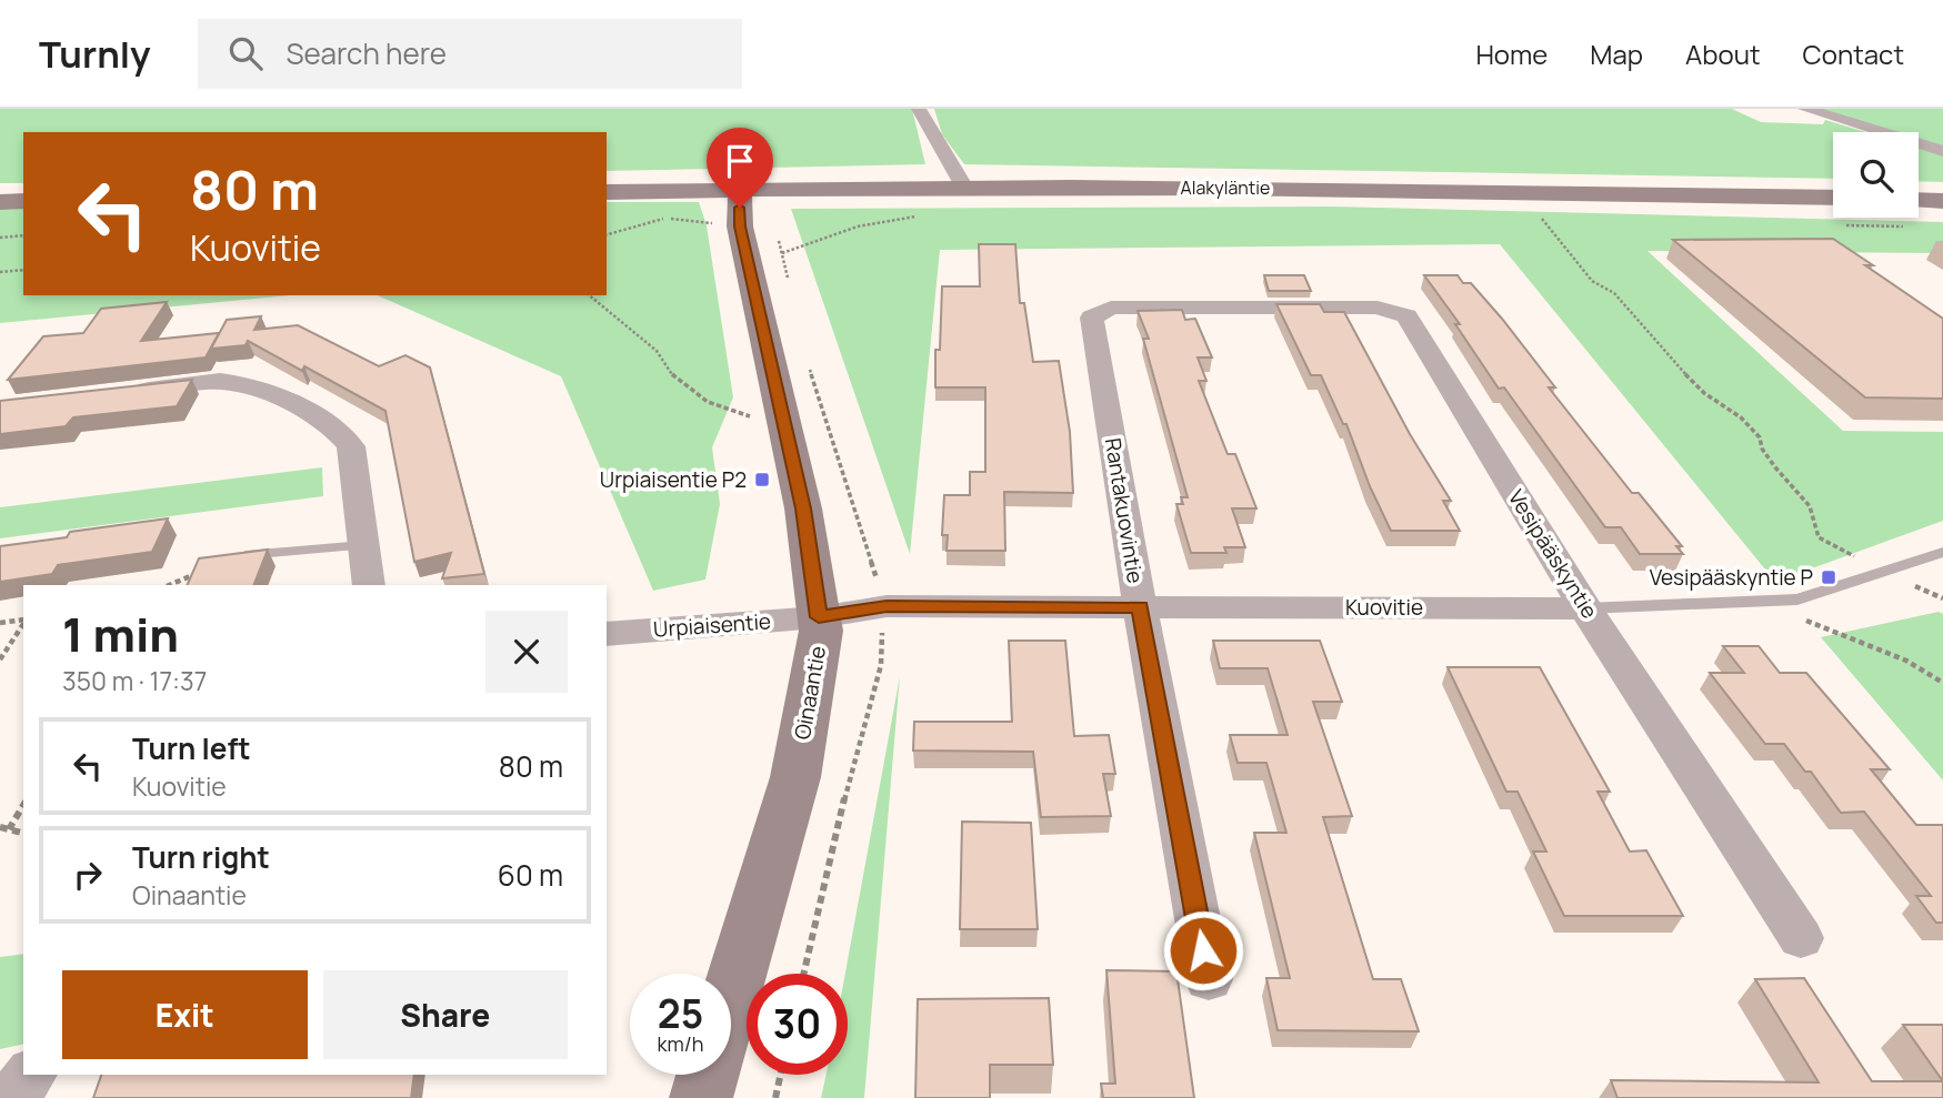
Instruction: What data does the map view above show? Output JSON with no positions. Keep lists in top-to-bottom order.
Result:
{
  "streets": {
    "main road": ["Alakyläntie", "Oinaantie"],
    "street": [
      "Rantakuovintie",
      "Vesipääskyntie",
      "Kuovitie",
      "Urpiaisentie"
    ]
  },
  "crossings": [
    ["Alakyläntie", "Oinaantie"],
    ["Rantakuovintie", "Vesipääskyntie"],
    ["Rantakuovintie", "Kuovitie"],
    ["Vesipääskyntie", "Kuovitie"],
    ["Kuovitie", "Urpiaisentie"],
    ["Kuovitie", "Oinaantie"],
    ["Urpiaisentie", "Oinaantie"]
  ],
  "places": {
    "transit": ["Urpiaisentie P2", "Vesipääskyntie P"]
  },
  "page": {
    "header": "Turnly",
    "search": "Search here",
    "nav": [
      "Home",
      "Map",
      "About",
      "Contact"
    ],
    "turn": ["80 m", "Kuovitie"],
    "heading": ["1 min", "350 m · 17:37"],
    "list": [
      {
        "name": "Turn left",
        "note": "Kuovitie",
        "value": "80 m"
      },
      {
        "name": "Turn right",
        "note": "Oinaantie",
        "value": "60 m"
      }
    ],
    "buttons": ["Exit", "Share"],
    "speed": "25 km/h",
    "limit": "30"
  }
}
